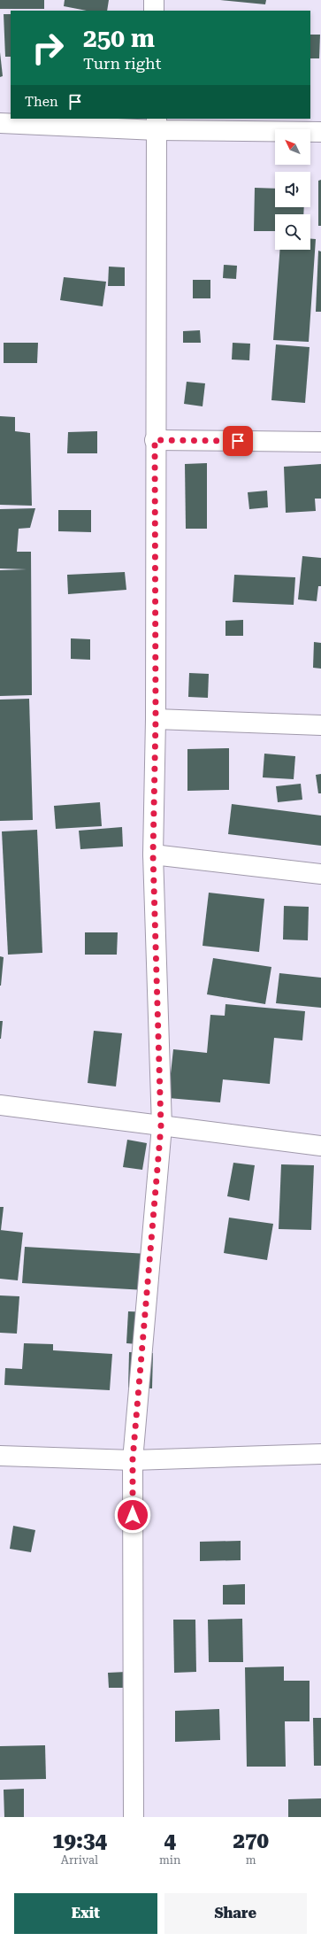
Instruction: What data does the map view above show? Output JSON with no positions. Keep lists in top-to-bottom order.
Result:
{
  "north": "top left",
  "page": {
    "turn": ["250 m", "Turn right"],
    "then": "Then",
    "eta": [
      "19:34",
      "Arrival",
      "4",
      "min",
      "270",
      "m"
    ],
    "buttons": ["Exit", "Share"]
  }
}
